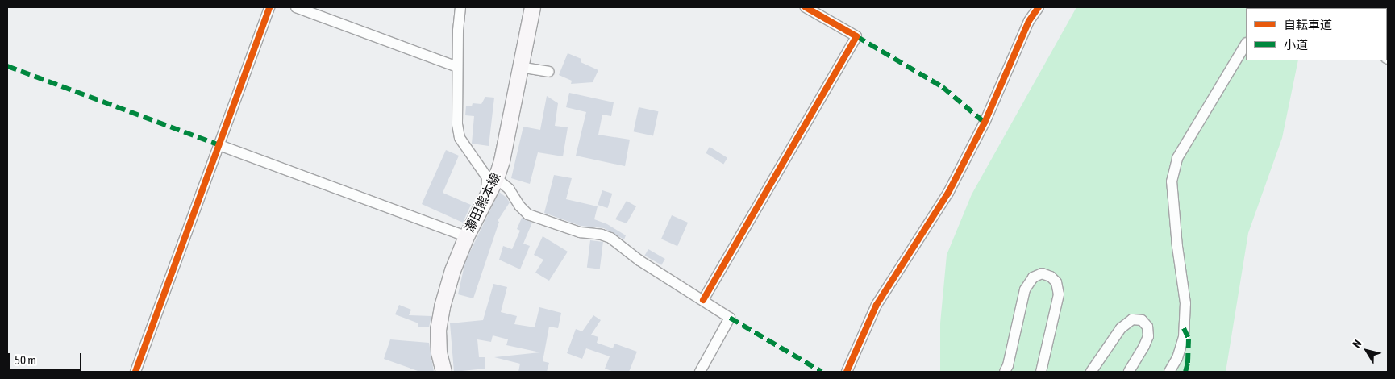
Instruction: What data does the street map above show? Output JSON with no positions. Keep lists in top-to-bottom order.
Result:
{
  "streets": {
    "main road": ["瀬田熊本線"]
  },
  "legend": ["自転車道", "小道"],
  "scale_bar": "50 m",
  "north": "top left"
}
